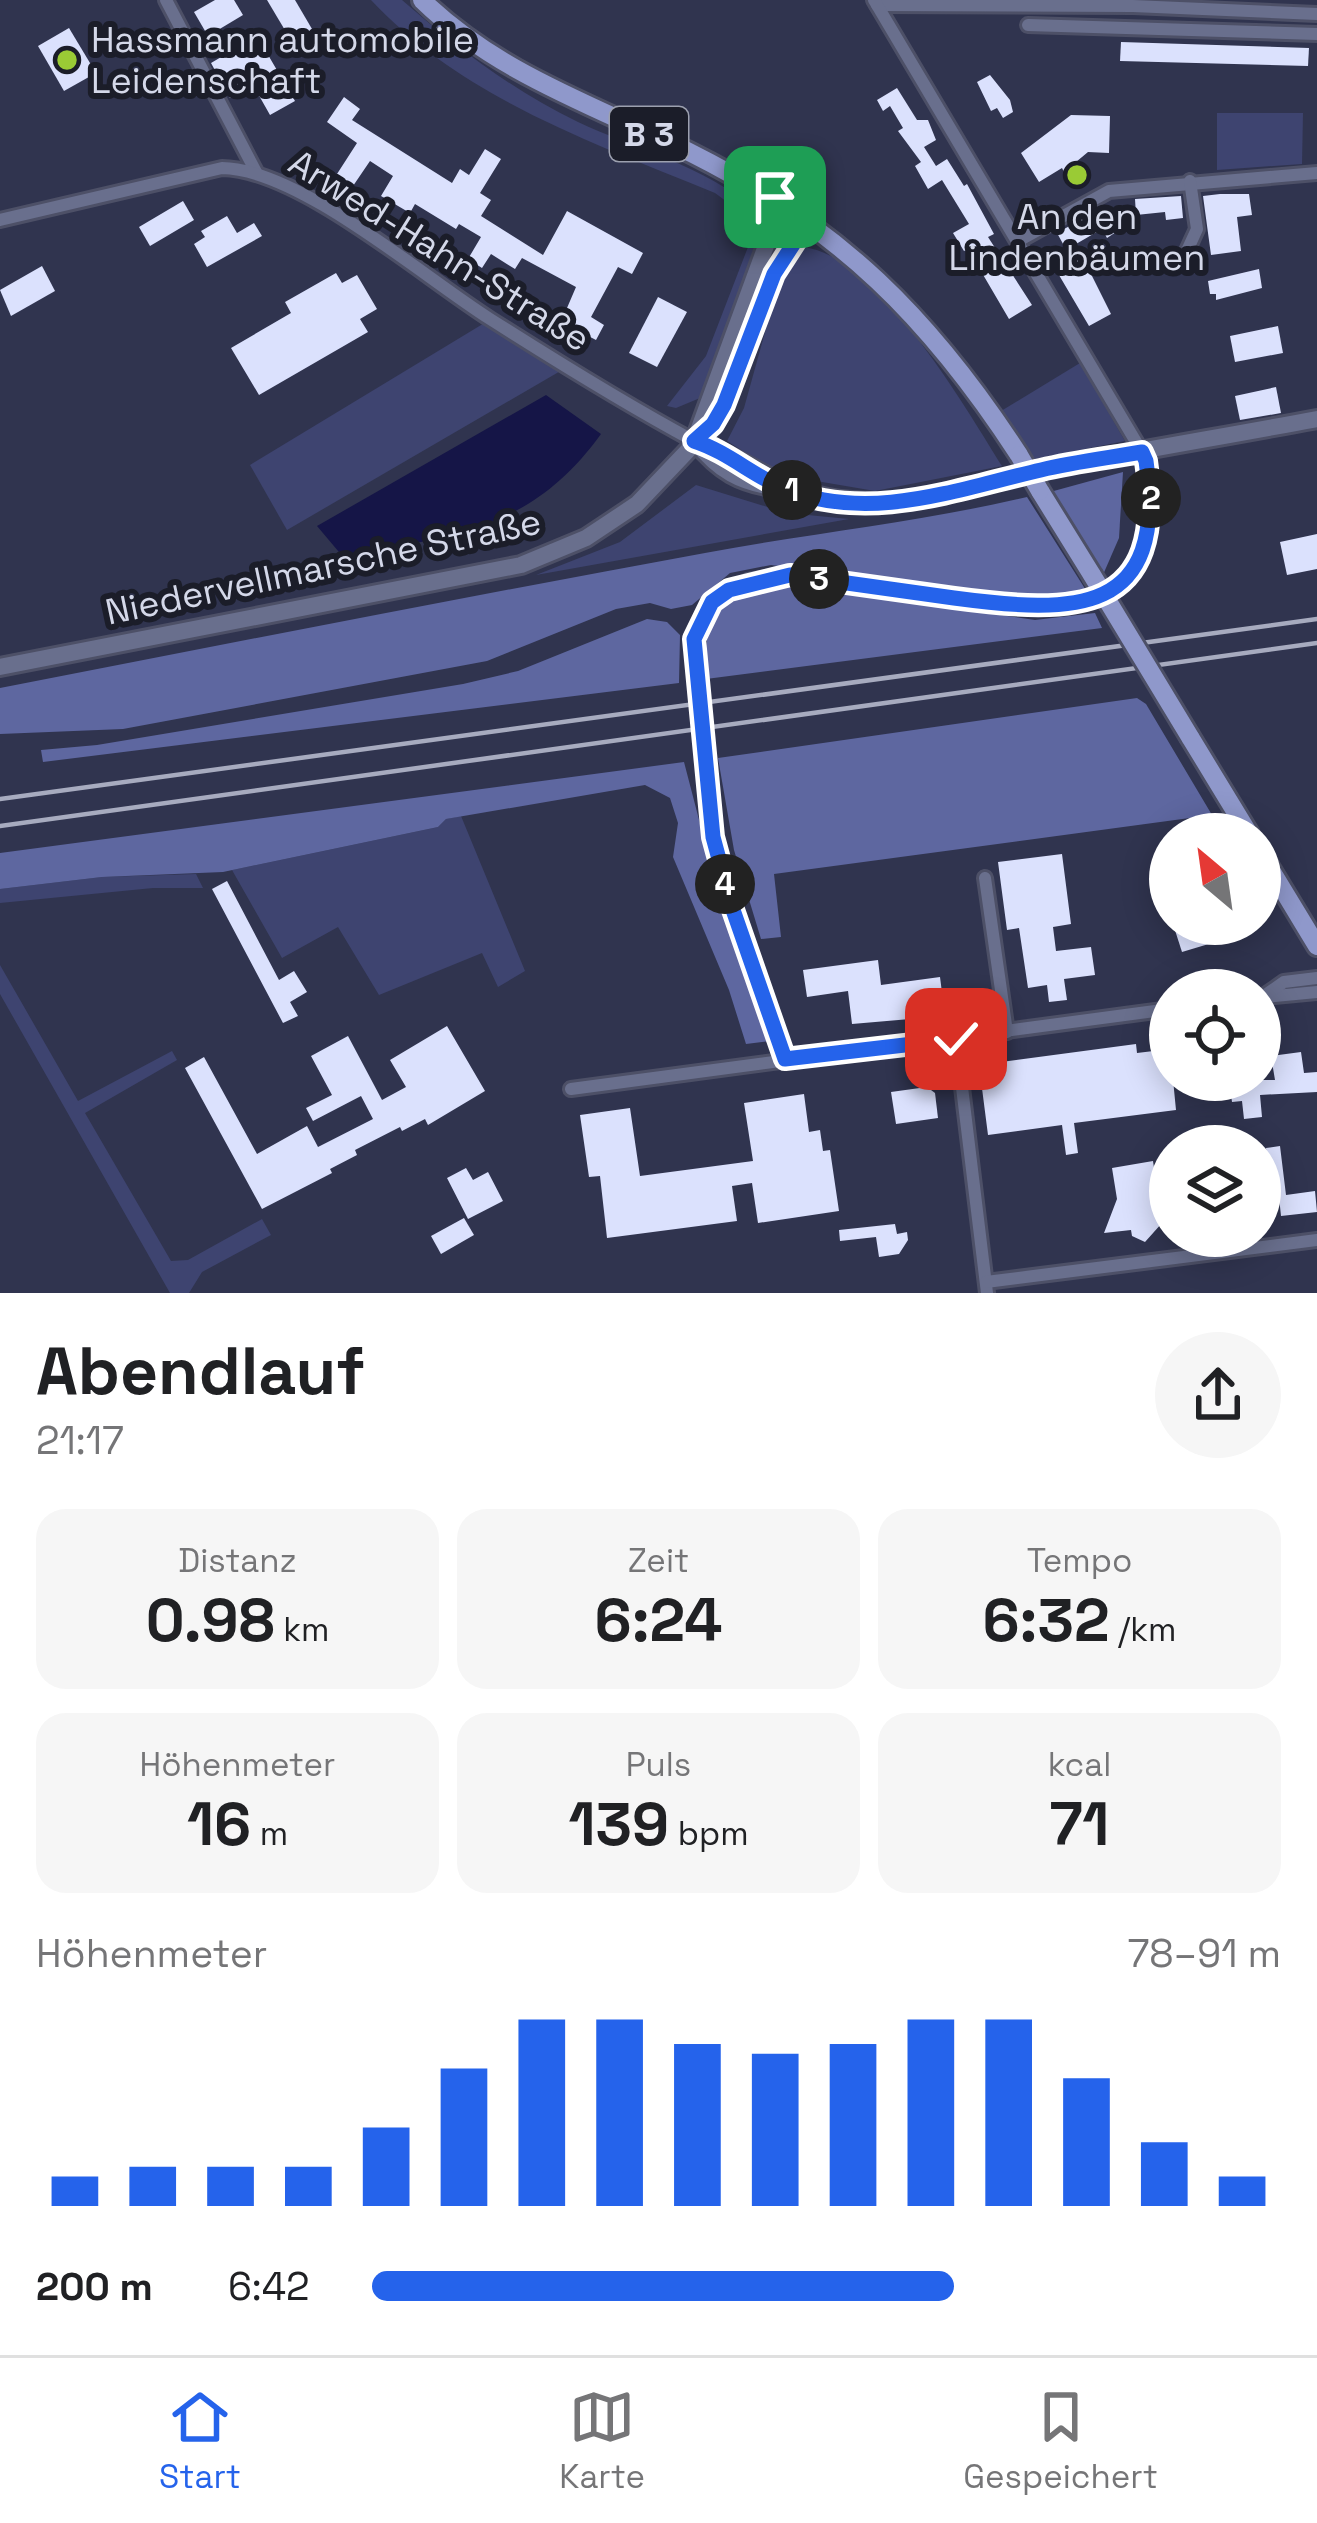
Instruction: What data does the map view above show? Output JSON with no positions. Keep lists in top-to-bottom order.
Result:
{
  "streets": {
    "main road": ["B 3", "Niedervellmarsche Straße"],
    "street": ["Arwed-Hahn-Straße"]
  },
  "crossings": [
    ["B 3", "Niedervellmarsche Straße"],
    ["Arwed-Hahn-Straße", "Niedervellmarsche Straße"]
  ],
  "places": ["Hassmann automobile Leidenschaft", "An den Lindenbäumen"],
  "north": "top left",
  "page": {
    "pins": [
      "1",
      "2",
      "3",
      "4"
    ],
    "heading": ["Abendlauf", "21:17"],
    "stats": [
      ["Distanz", "0.98 km"],
      ["Zeit", "6:24"],
      ["Tempo", "6:32 /km"],
      ["Höhenmeter", "16 m"],
      ["Puls", "139 bpm"],
      ["kcal", "71"]
    ],
    "chart": ["Höhenmeter", "78–91 m"],
    "list": [
      {
        "name": "200 m",
        "note": "6:42"
      }
    ],
    "tabs": ["Start", "Karte", "Gespeichert"]
  }
}
